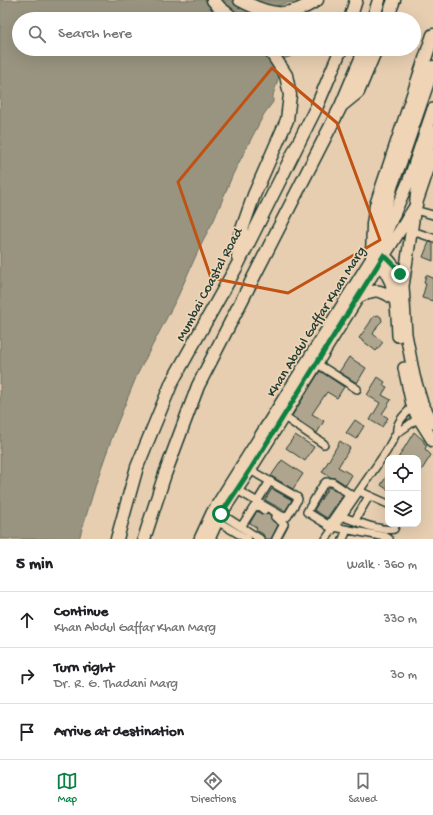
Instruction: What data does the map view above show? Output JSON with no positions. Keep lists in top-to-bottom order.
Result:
{
  "streets": {
    "highway": ["Mumbai Coastal Road"],
    "main road": ["Khan Abdul Gaffar Khan Marg"]
  },
  "page": {
    "search": "Search here",
    "heading": ["5 min", "Walk · 360 m"],
    "list": [
      ["Continue", "Khan Abdul Gaffar Khan Marg", "330 m"],
      ["Turn right", "Dr. R. G. Thadani Marg", "30 m"],
      "Arrive at destination"
    ],
    "nav": ["Map", "Directions", "Saved"]
  }
}
